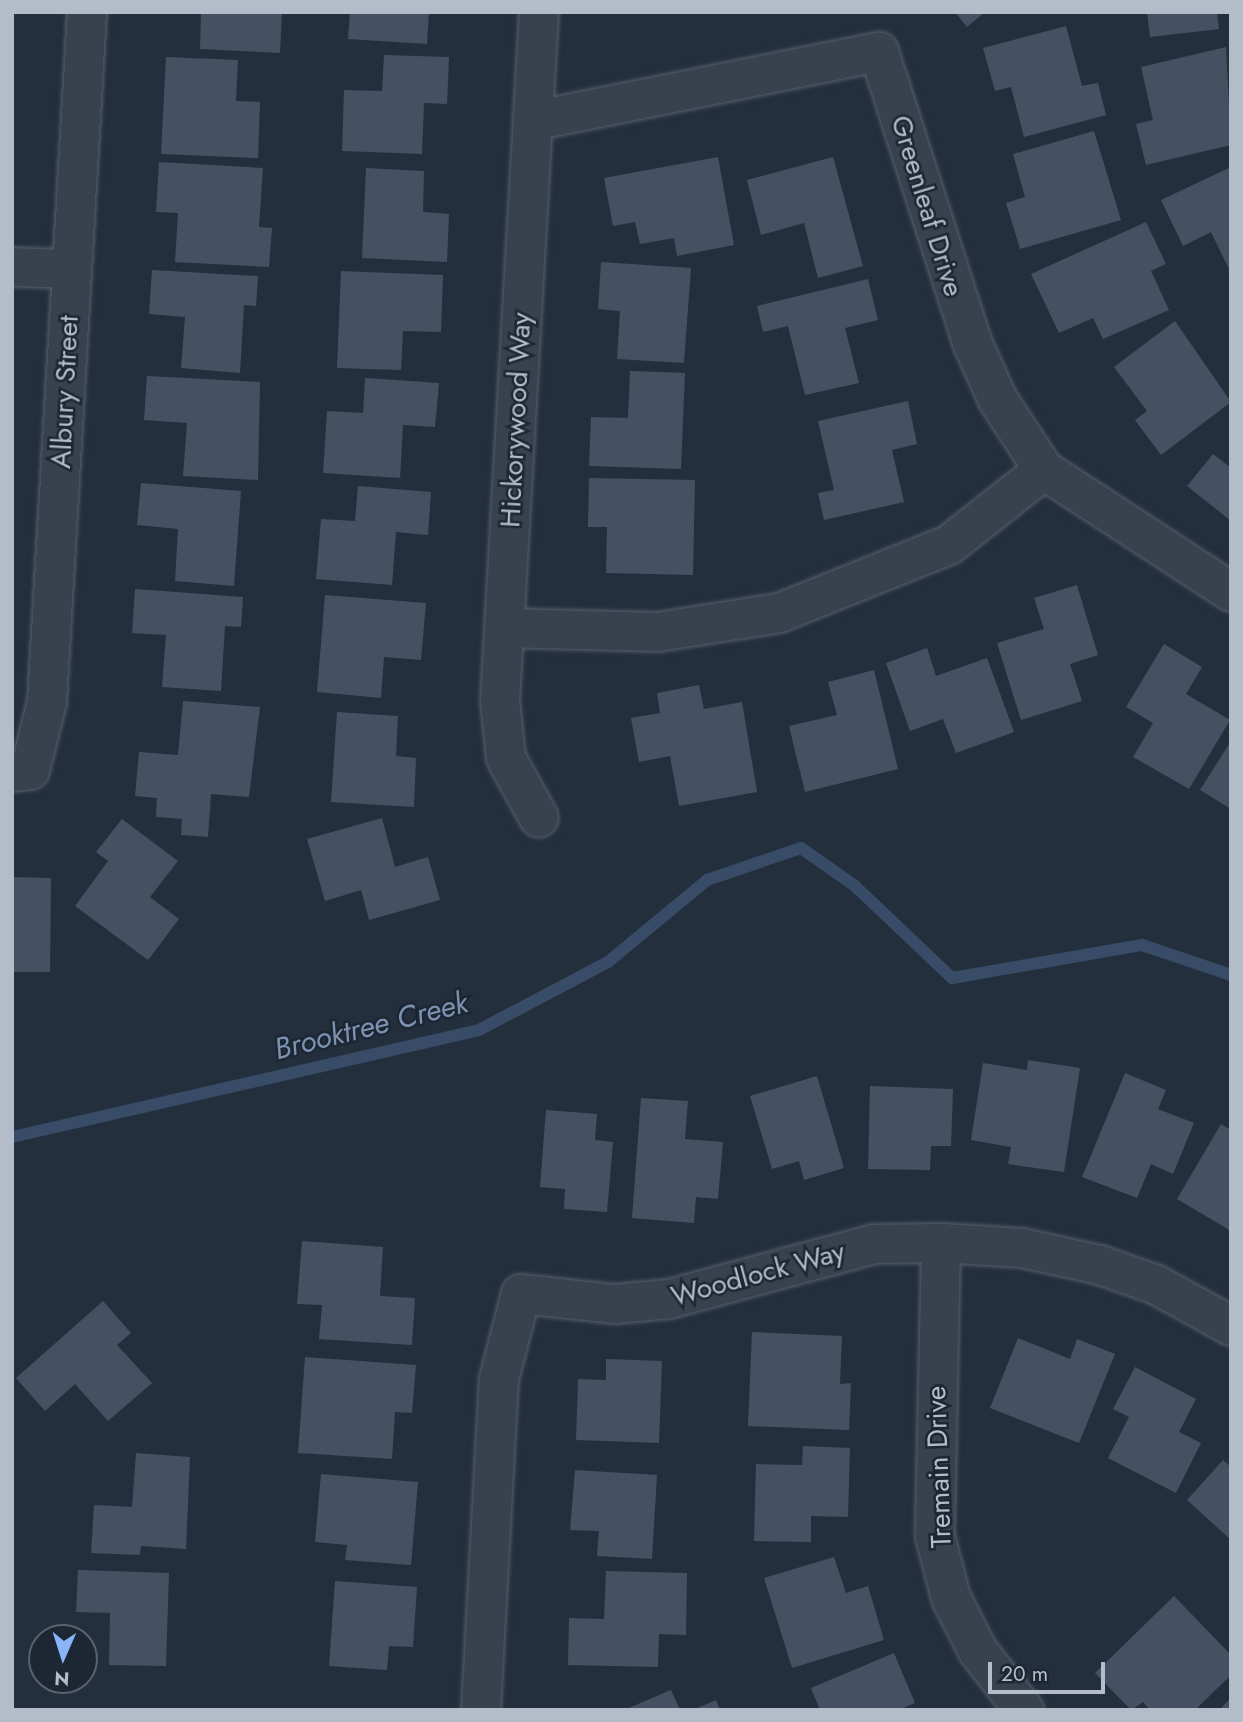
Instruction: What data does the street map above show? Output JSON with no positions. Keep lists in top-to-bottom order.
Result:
{
  "streets": {
    "street": [
      "Greenleaf Drive",
      "Albury Street",
      "Hickorywood Way",
      "Woodlock Way",
      "Tremain Drive"
    ]
  },
  "crossings": [
    ["Greenleaf Drive", "Hickorywood Way"],
    ["Woodlock Way", "Tremain Drive"]
  ],
  "water": ["Brooktree Creek"],
  "scale_bar": "20 m",
  "north": "bottom"
}
